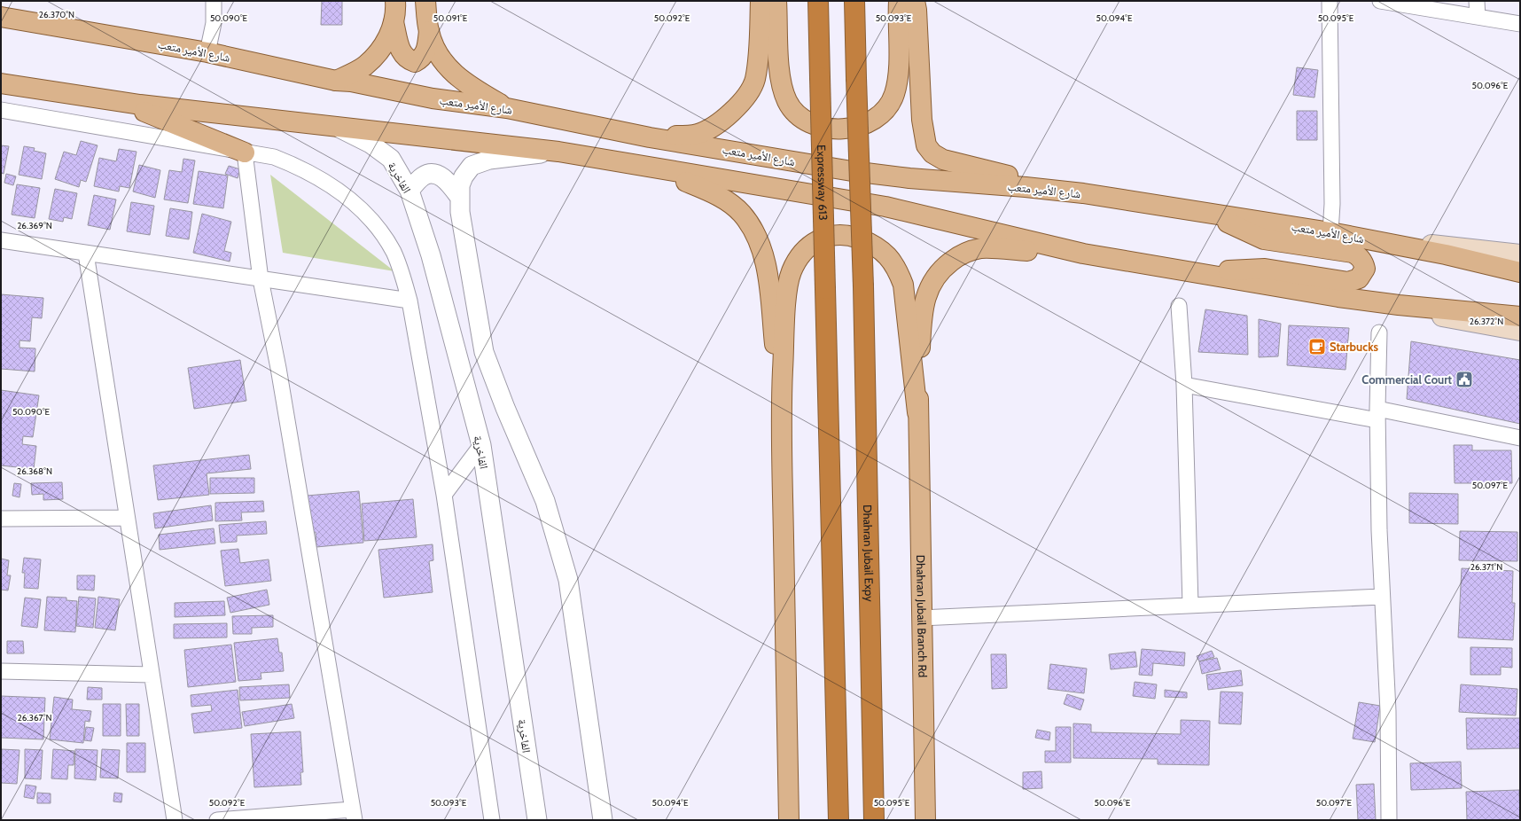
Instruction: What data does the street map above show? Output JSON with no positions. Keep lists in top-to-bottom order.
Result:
{
  "streets": {
    "highway": ["Expressway 613", "Dhahran Jubail Expy"],
    "main road": ["شارع الأمير متعب", "Dhahran Jubail Branch Rd"],
    "street": ["الفاخرية"]
  },
  "places": {
    "cafe": ["Starbucks"],
    "public building": ["Commercial Court"]
  },
  "coordinates": [
    "26.370°N",
    "50.090°E",
    "50.091°E",
    "50.092°E",
    "50.093°E",
    "50.094°E",
    "50.095°E",
    "50.096°E",
    "26.369°N",
    "26.372°N",
    "26.368°N",
    "50.097°E",
    "26.371°N",
    "26.367°N"
  ]
}
